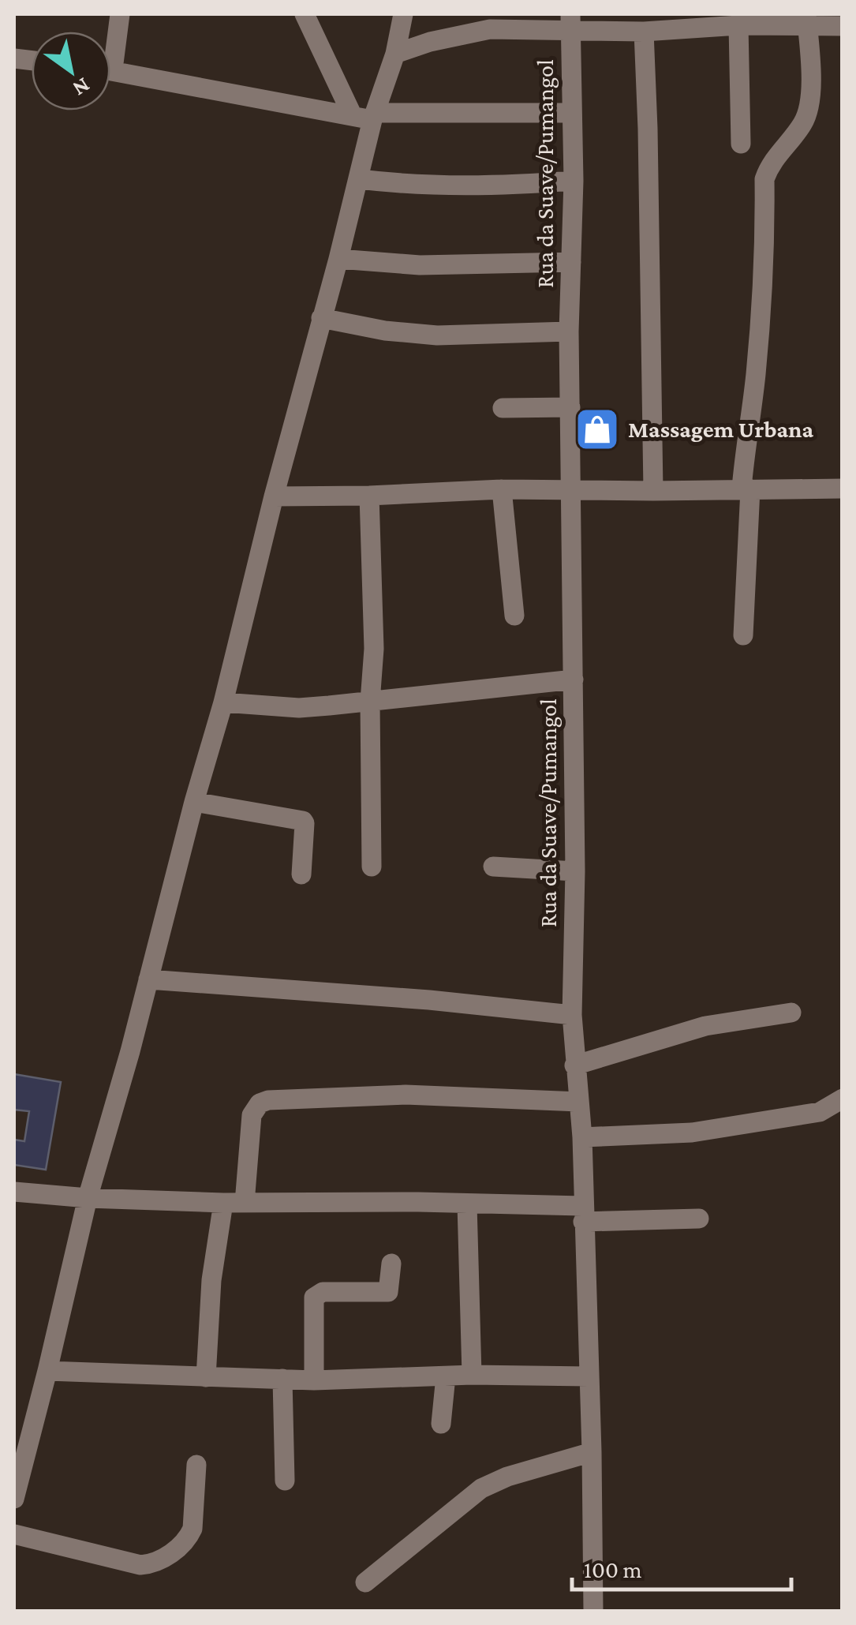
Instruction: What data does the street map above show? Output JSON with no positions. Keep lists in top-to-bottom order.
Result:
{
  "streets": {
    "street": ["Rua da Suave/Pumangol"]
  },
  "places": {
    "shop": ["Massagem Urbana"]
  },
  "scale_bar": "100 m",
  "north": "bottom right"
}
